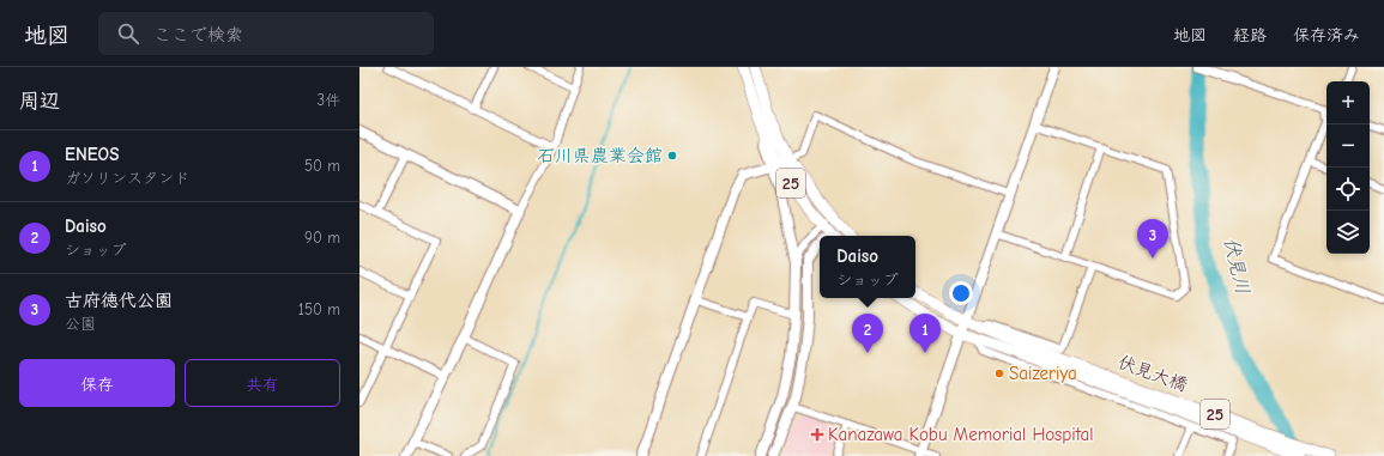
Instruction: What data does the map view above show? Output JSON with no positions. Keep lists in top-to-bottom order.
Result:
{
  "streets": {
    "main road": ["25", "伏見大橋"]
  },
  "crossings": [
    ["25", "伏見大橋"]
  ],
  "water": ["伏見川"],
  "places": {
    "other": ["石川県農業会館", "Saizeriya"],
    "health": ["Kanazawa Kobu Memorial Hospital"]
  },
  "page": {
    "header": "地図",
    "search": "ここで検索",
    "nav": ["地図", "経路", "保存済み"],
    "heading": ["周辺", "3件"],
    "map_buttons": ["+", "−"],
    "list": [
      {
        "mark": "1",
        "name": "ENEOS",
        "note": "ガソリンスタンド",
        "value": "50 m"
      },
      {
        "mark": "2",
        "name": "Daiso",
        "note": "ショップ",
        "value": "90 m"
      },
      {
        "mark": "3",
        "name": "古府徳代公園",
        "note": "公園",
        "value": "150 m"
      }
    ],
    "pins": ["3", "1", "2"],
    "popup": ["Daiso", "ショップ"],
    "buttons": ["保存", "共有"]
  }
}
